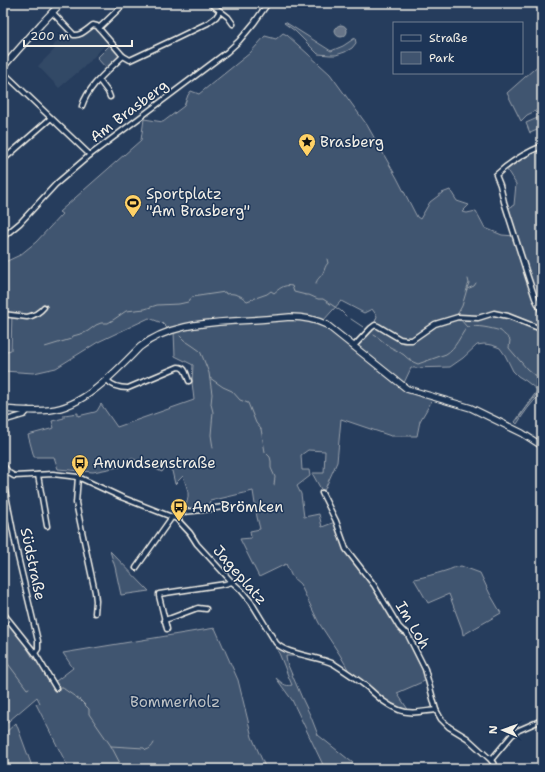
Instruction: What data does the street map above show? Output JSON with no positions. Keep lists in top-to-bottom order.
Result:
{
  "streets": {
    "street": [
      "Am Brasberg",
      "Südstraße",
      "Jageplatz",
      "Im Loh"
    ]
  },
  "crossings": [
    ["Jageplatz", "Im Loh"]
  ],
  "parks": ["Bommerholz"],
  "places": {
    "place": ["Brasberg"],
    "sports": ["Sportplatz \"Am Brasberg\""],
    "bus stop": ["Amundsenstraße", "Am Brömken"]
  },
  "legend": ["Straße", "Park"],
  "scale_bar": "200 m",
  "north": "left"
}
